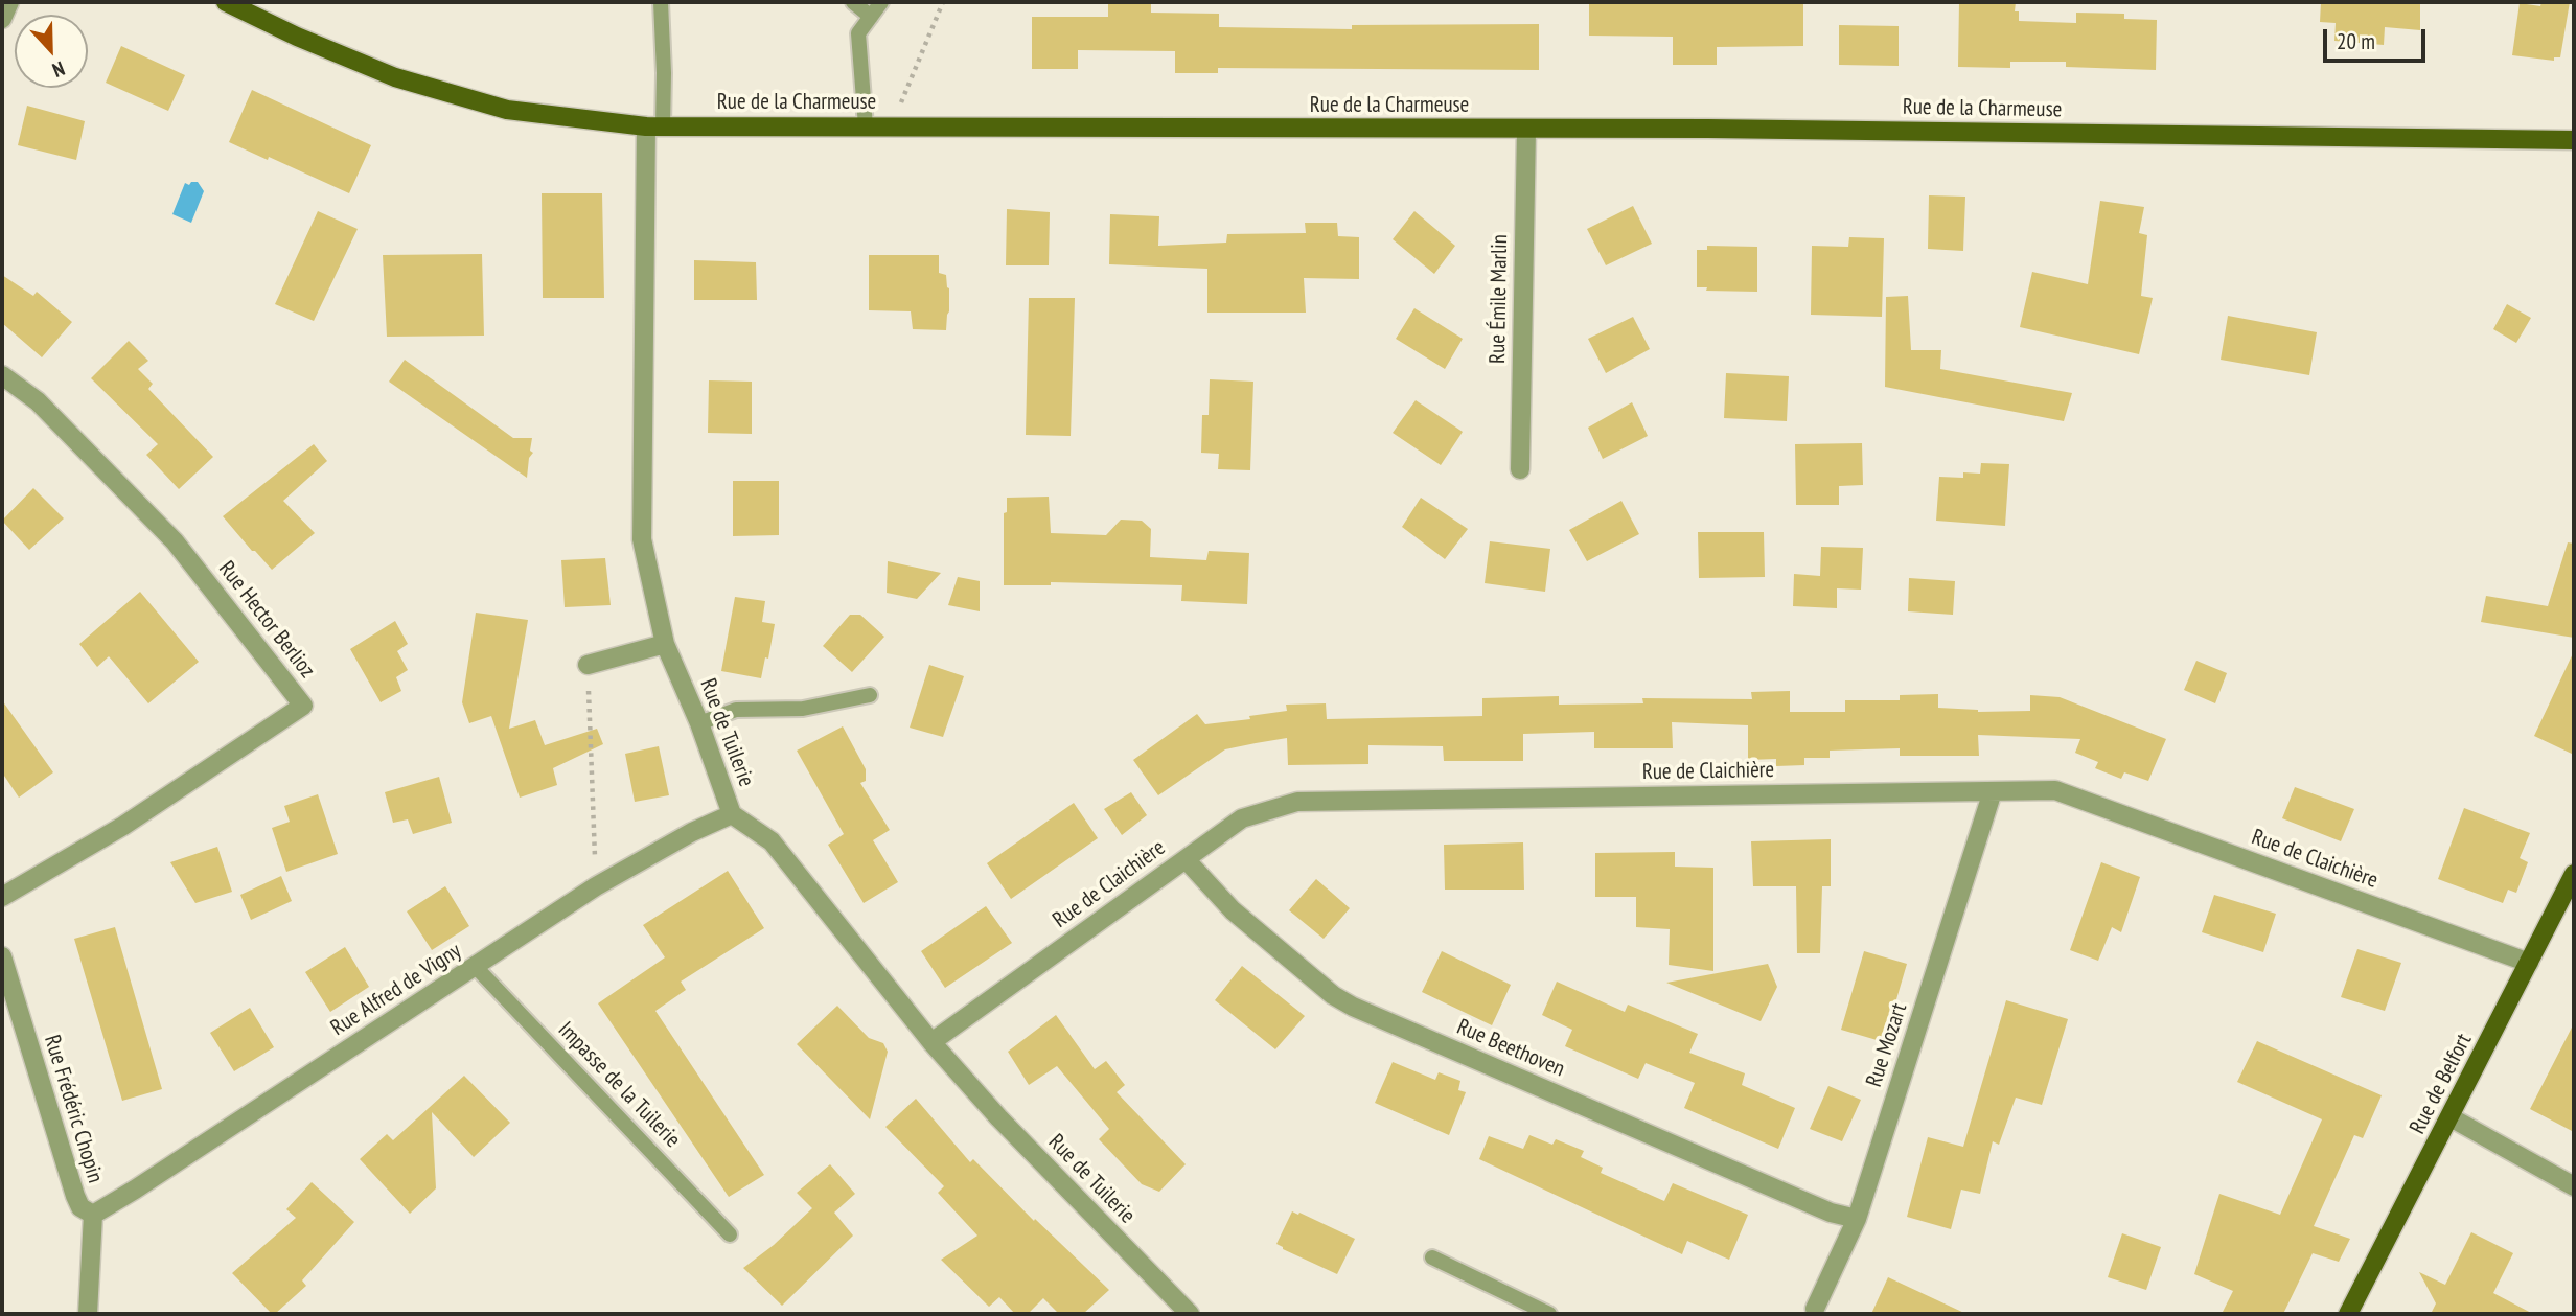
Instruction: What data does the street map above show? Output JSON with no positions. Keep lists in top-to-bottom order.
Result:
{
  "streets": {
    "main road": ["Rue de la Charmeuse", "Rue de Belfort"],
    "street": [
      "Rue Émile Marlin",
      "Rue Hector Berlioz",
      "Rue de Tuilerie",
      "Rue de Claichière",
      "Rue Alfred de Vigny",
      "Rue Mozart",
      "Rue Beethoven",
      "Rue Frédéric Chopin"
    ],
    "lane": ["Impasse de la Tuilerie"]
  },
  "crossings": [
    ["Rue de la Charmeuse", "Rue Émile Marlin"],
    ["Rue de la Charmeuse", "Rue de Tuilerie"],
    ["Rue de Tuilerie", "Rue de Claichière"],
    ["Rue de Tuilerie", "Rue Alfred de Vigny"],
    ["Rue de Claichière", "Rue Mozart"],
    ["Rue de Claichière", "Rue Beethoven"],
    ["Rue de Claichière", "Rue de Belfort"],
    ["Rue Alfred de Vigny", "Impasse de la Tuilerie"],
    ["Rue Alfred de Vigny", "Rue Frédéric Chopin"],
    ["Rue Mozart", "Rue Beethoven"]
  ],
  "scale_bar": "20 m",
  "north": "bottom"
}
